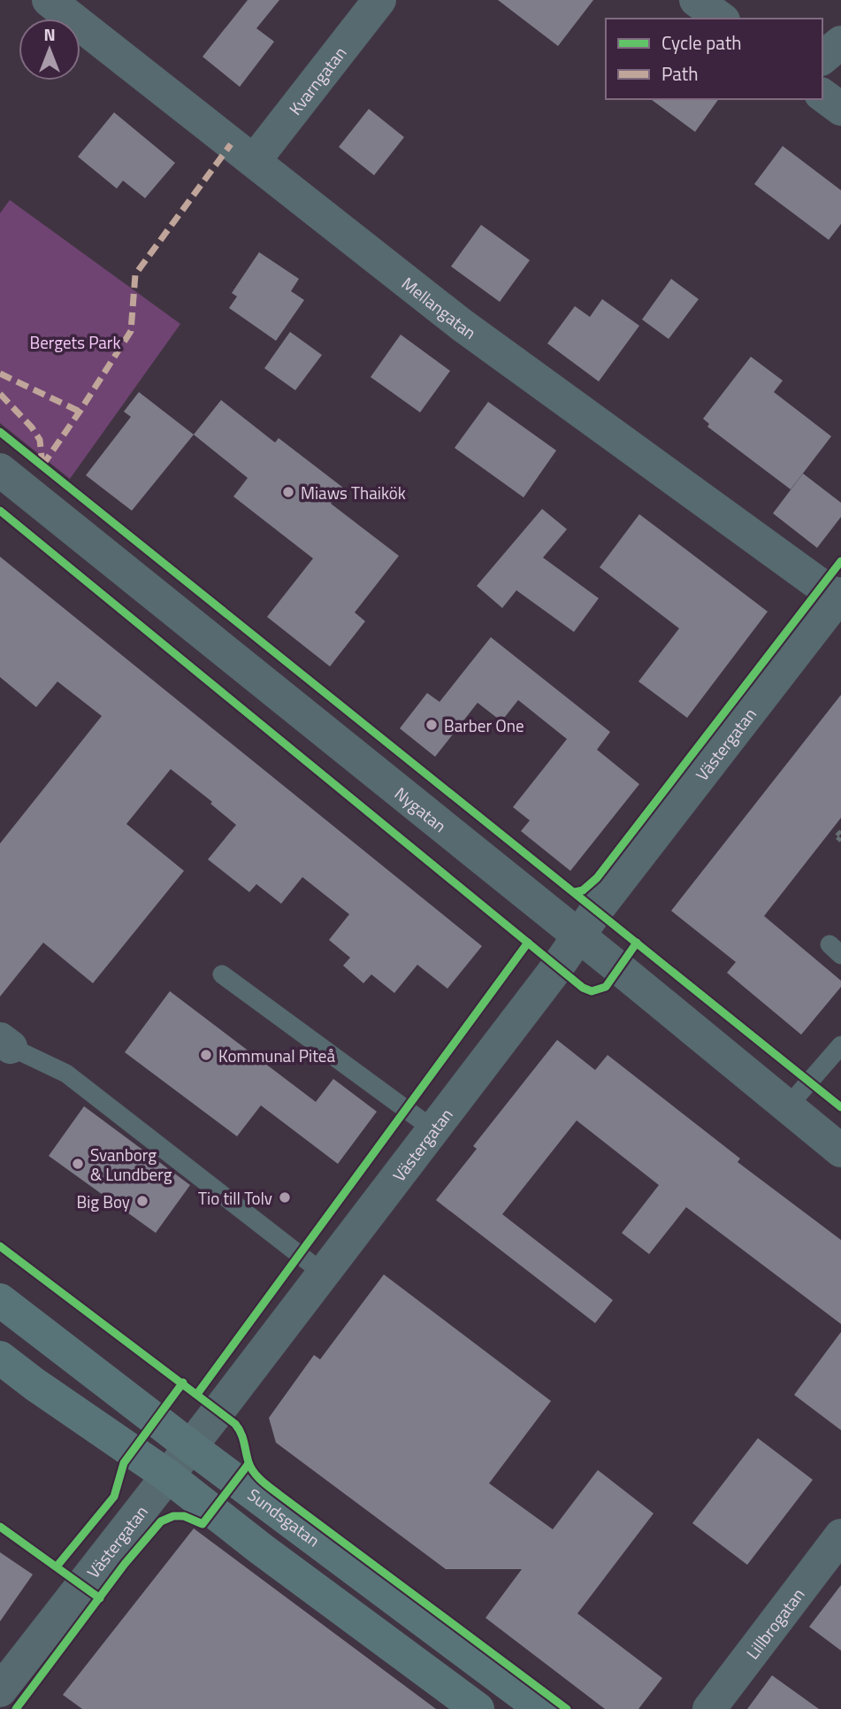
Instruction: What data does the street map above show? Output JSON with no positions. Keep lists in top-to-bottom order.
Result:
{
  "streets": {
    "main road": ["Sundsgatan"],
    "street": [
      "Kvarngatan",
      "Mellangatan",
      "Västergatan",
      "Nygatan",
      "Lillbrogatan"
    ]
  },
  "crossings": [
    ["Kvarngatan", "Mellangatan"],
    ["Mellangatan", "Västergatan"],
    ["Västergatan", "Nygatan"],
    ["Västergatan", "Sundsgatan"]
  ],
  "parks": ["Bergets Park"],
  "places": [
    "Miaws Thaikök",
    "Barber One",
    "Kommunal Piteå",
    "Svanborg & Lundberg",
    "Tio till Tolv",
    "Big Boy"
  ],
  "legend": ["Cycle path", "Path"],
  "north": "top"
}
